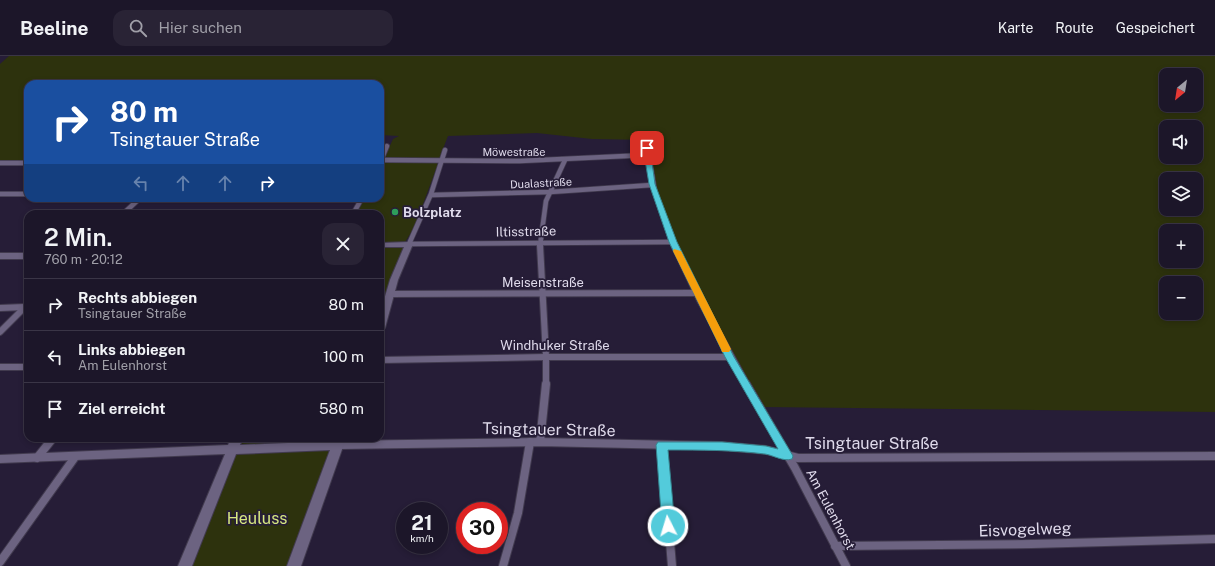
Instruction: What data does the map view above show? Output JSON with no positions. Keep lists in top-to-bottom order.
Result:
{
  "streets": {
    "street": [
      "Möwestraße",
      "Dualastraße",
      "Iltisstraße",
      "Meisenstraße",
      "Windhuker Straße",
      "Tsingtauer Straße",
      "Am Eulenhorst",
      "Eisvogelweg"
    ]
  },
  "crossings": [
    ["Möwestraße", "Am Eulenhorst"],
    ["Dualastraße", "Am Eulenhorst"],
    ["Iltisstraße", "Am Eulenhorst"],
    ["Meisenstraße", "Am Eulenhorst"],
    ["Windhuker Straße", "Am Eulenhorst"],
    ["Tsingtauer Straße", "Am Eulenhorst"],
    ["Am Eulenhorst", "Eisvogelweg"]
  ],
  "parks": ["Heuluss"],
  "places": ["Bolzplatz"],
  "north": "bottom left",
  "page": {
    "header": "Beeline",
    "search": "Hier suchen",
    "nav": ["Karte", "Route", "Gespeichert"],
    "map_buttons": ["+", "−"],
    "turn": ["80 m", "Tsingtauer Straße"],
    "heading": ["2 Min.", "760 m · 20:12"],
    "list": [
      {
        "name": "Rechts abbiegen",
        "note": "Tsingtauer Straße",
        "value": "80 m"
      },
      {
        "name": "Links abbiegen",
        "note": "Am Eulenhorst",
        "value": "100 m"
      },
      {
        "name": "Ziel erreicht",
        "value": "580 m"
      }
    ],
    "speed": "21 km/h",
    "limit": "30"
  }
}
